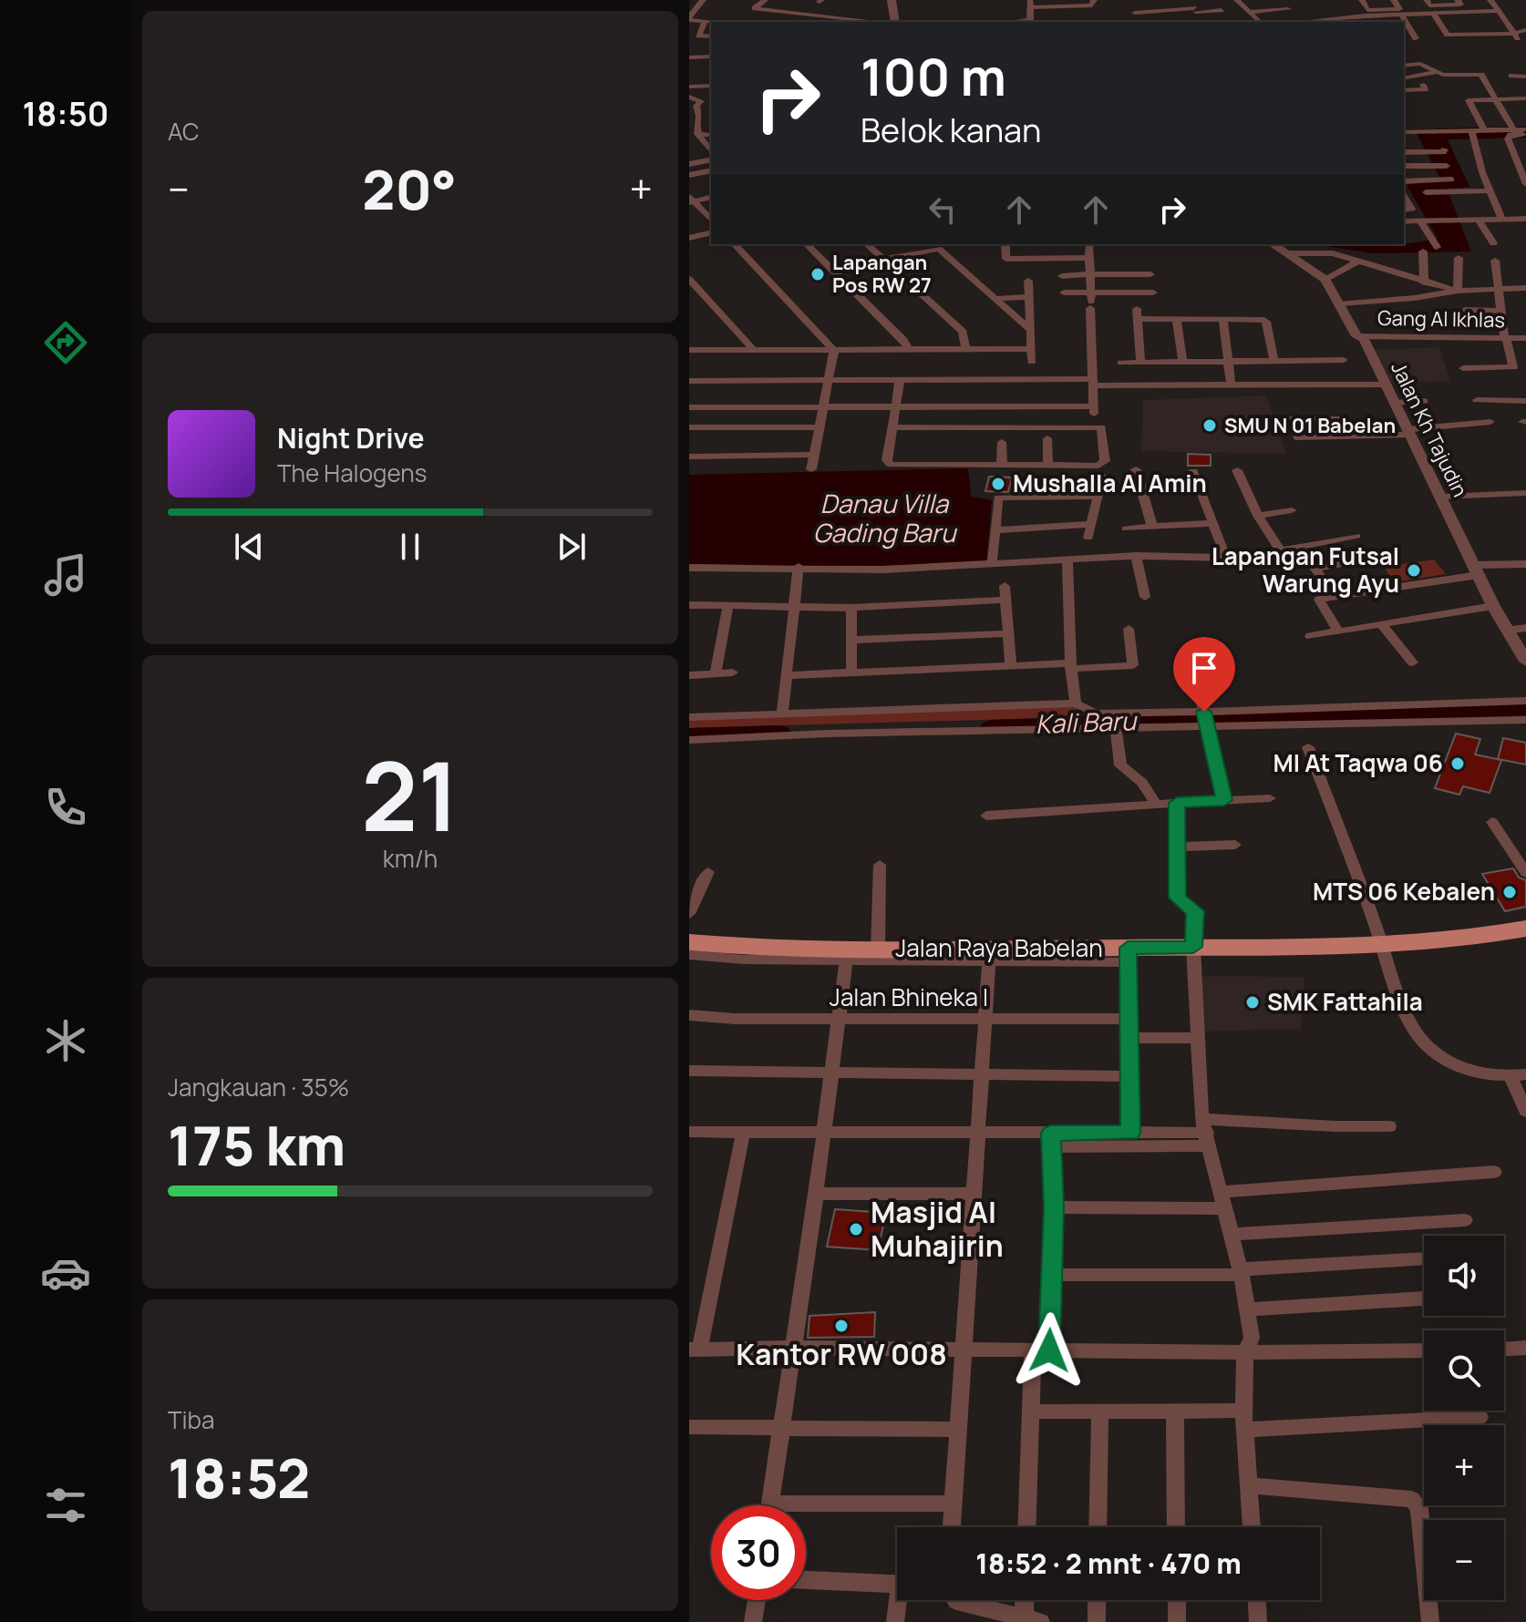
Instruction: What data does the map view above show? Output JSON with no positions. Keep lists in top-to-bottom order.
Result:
{
  "streets": {
    "main road": ["Jalan Raya Babelan"],
    "street": ["Gang Al Ikhlas", "Jalan Kh Tajudin", "Jalan Bhineka I"]
  },
  "crossings": [
    ["Gang Al Ikhlas", "Jalan Kh Tajudin"]
  ],
  "water": ["Danau Villa Gading Baru", "Kali Baru"],
  "places": [
    "Lapangan Pos RW 27",
    "SMU N 01 Babelan",
    "Mushalla Al Amin",
    "Lapangan Futsal Warung Ayu",
    "MI At Taqwa 06",
    "MTS 06 Kebalen",
    "SMK Fattahila",
    "Masjid Al Muhajirin",
    "Kantor RW 008"
  ],
  "page": {
    "tabs": "18:50",
    "tile": [
      "AC",
      ["21", "km/h"],
      ["Jangkauan · 35%", "175 km"],
      ["Tiba", "18:52"]
    ],
    "turn": ["100 m", "Belok kanan"],
    "heat": ["−", "20°", "+"],
    "song": ["Night Drive", "The Halogens"],
    "map_buttons": ["+", "−"],
    "limit": "30",
    "trip": "18:52 · 2 mnt · 470 m"
  }
}
